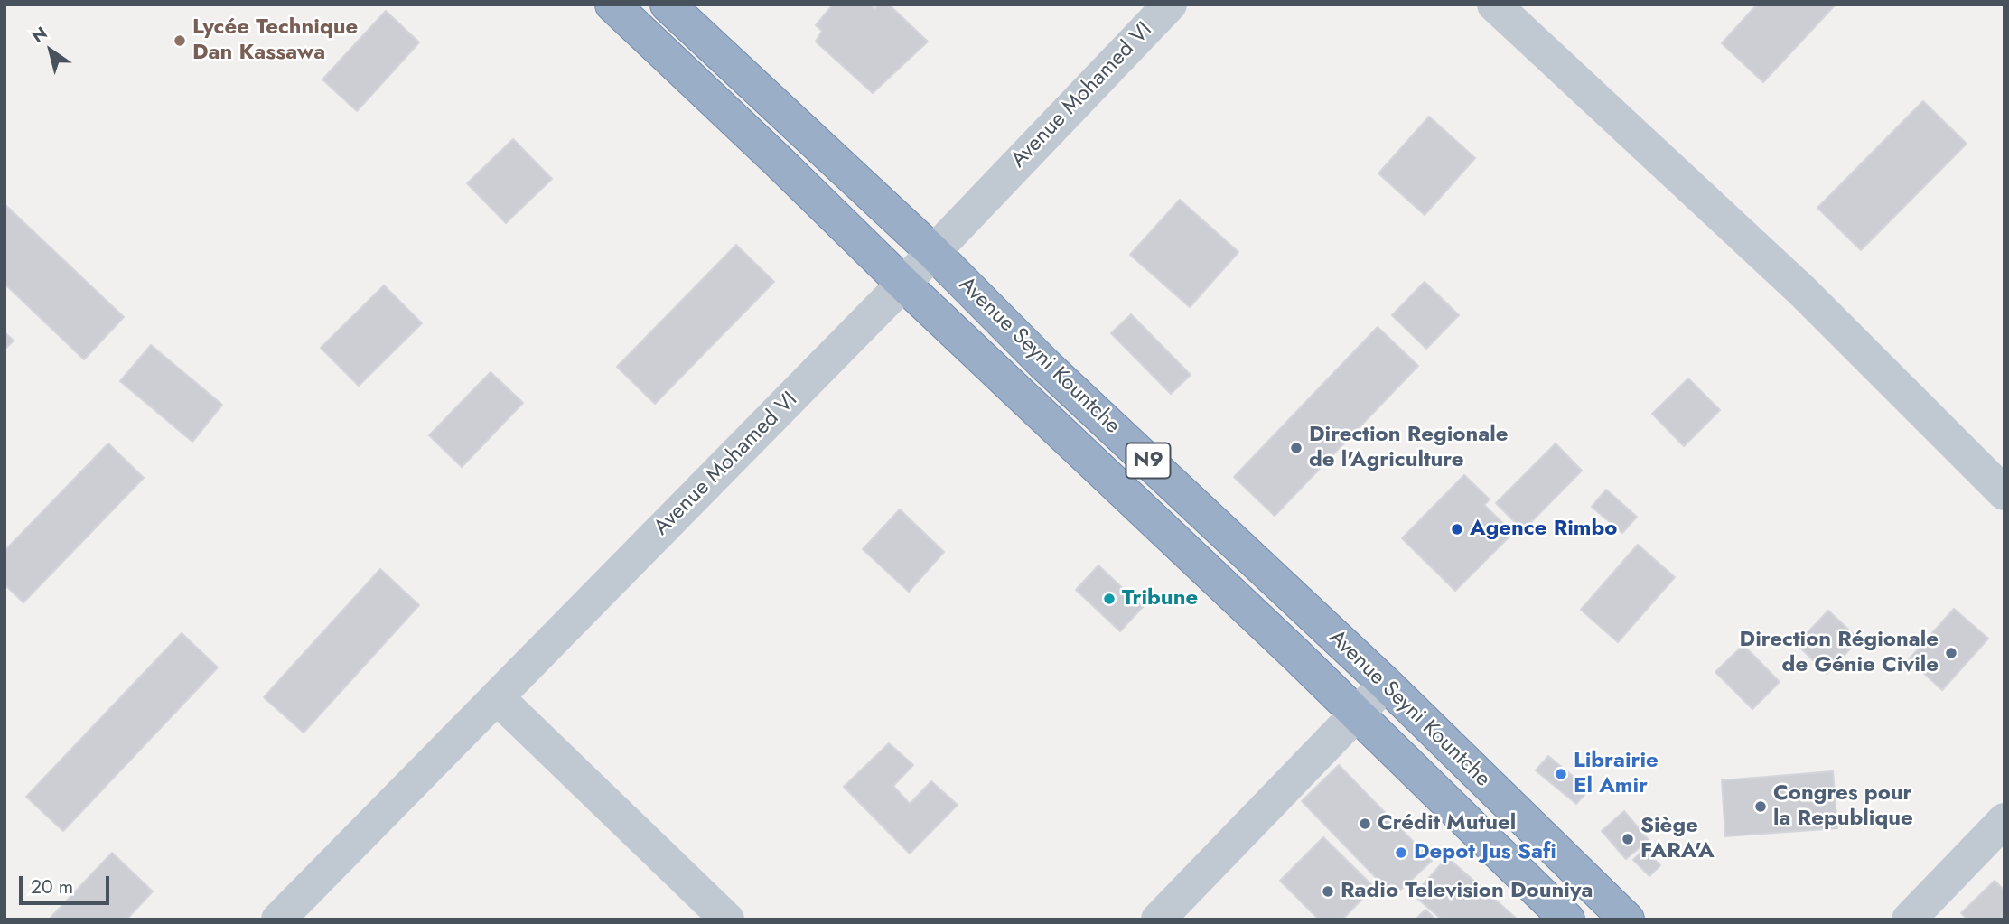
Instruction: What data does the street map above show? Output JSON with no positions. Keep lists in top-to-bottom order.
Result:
{
  "streets": {
    "highway": ["Avenue Seyni Kountche", "N9"],
    "street": ["Avenue Mohamed VI"]
  },
  "crossings": [
    ["Avenue Mohamed VI", "Avenue Seyni Kountche"]
  ],
  "places": [
    "Lycée Technique Dan Kassawa",
    "Direction Regionale de l'Agriculture",
    "Agence Rimbo",
    "Tribune",
    "Direction Régionale de Génie Civile",
    "Librairie El Amir",
    "Congres pour la Republique",
    "Crédit Mutuel",
    "Siège FARA'A",
    "Depot Jus Safi",
    "Radio Television Douniya"
  ],
  "scale_bar": "20 m",
  "north": "top left"
}
